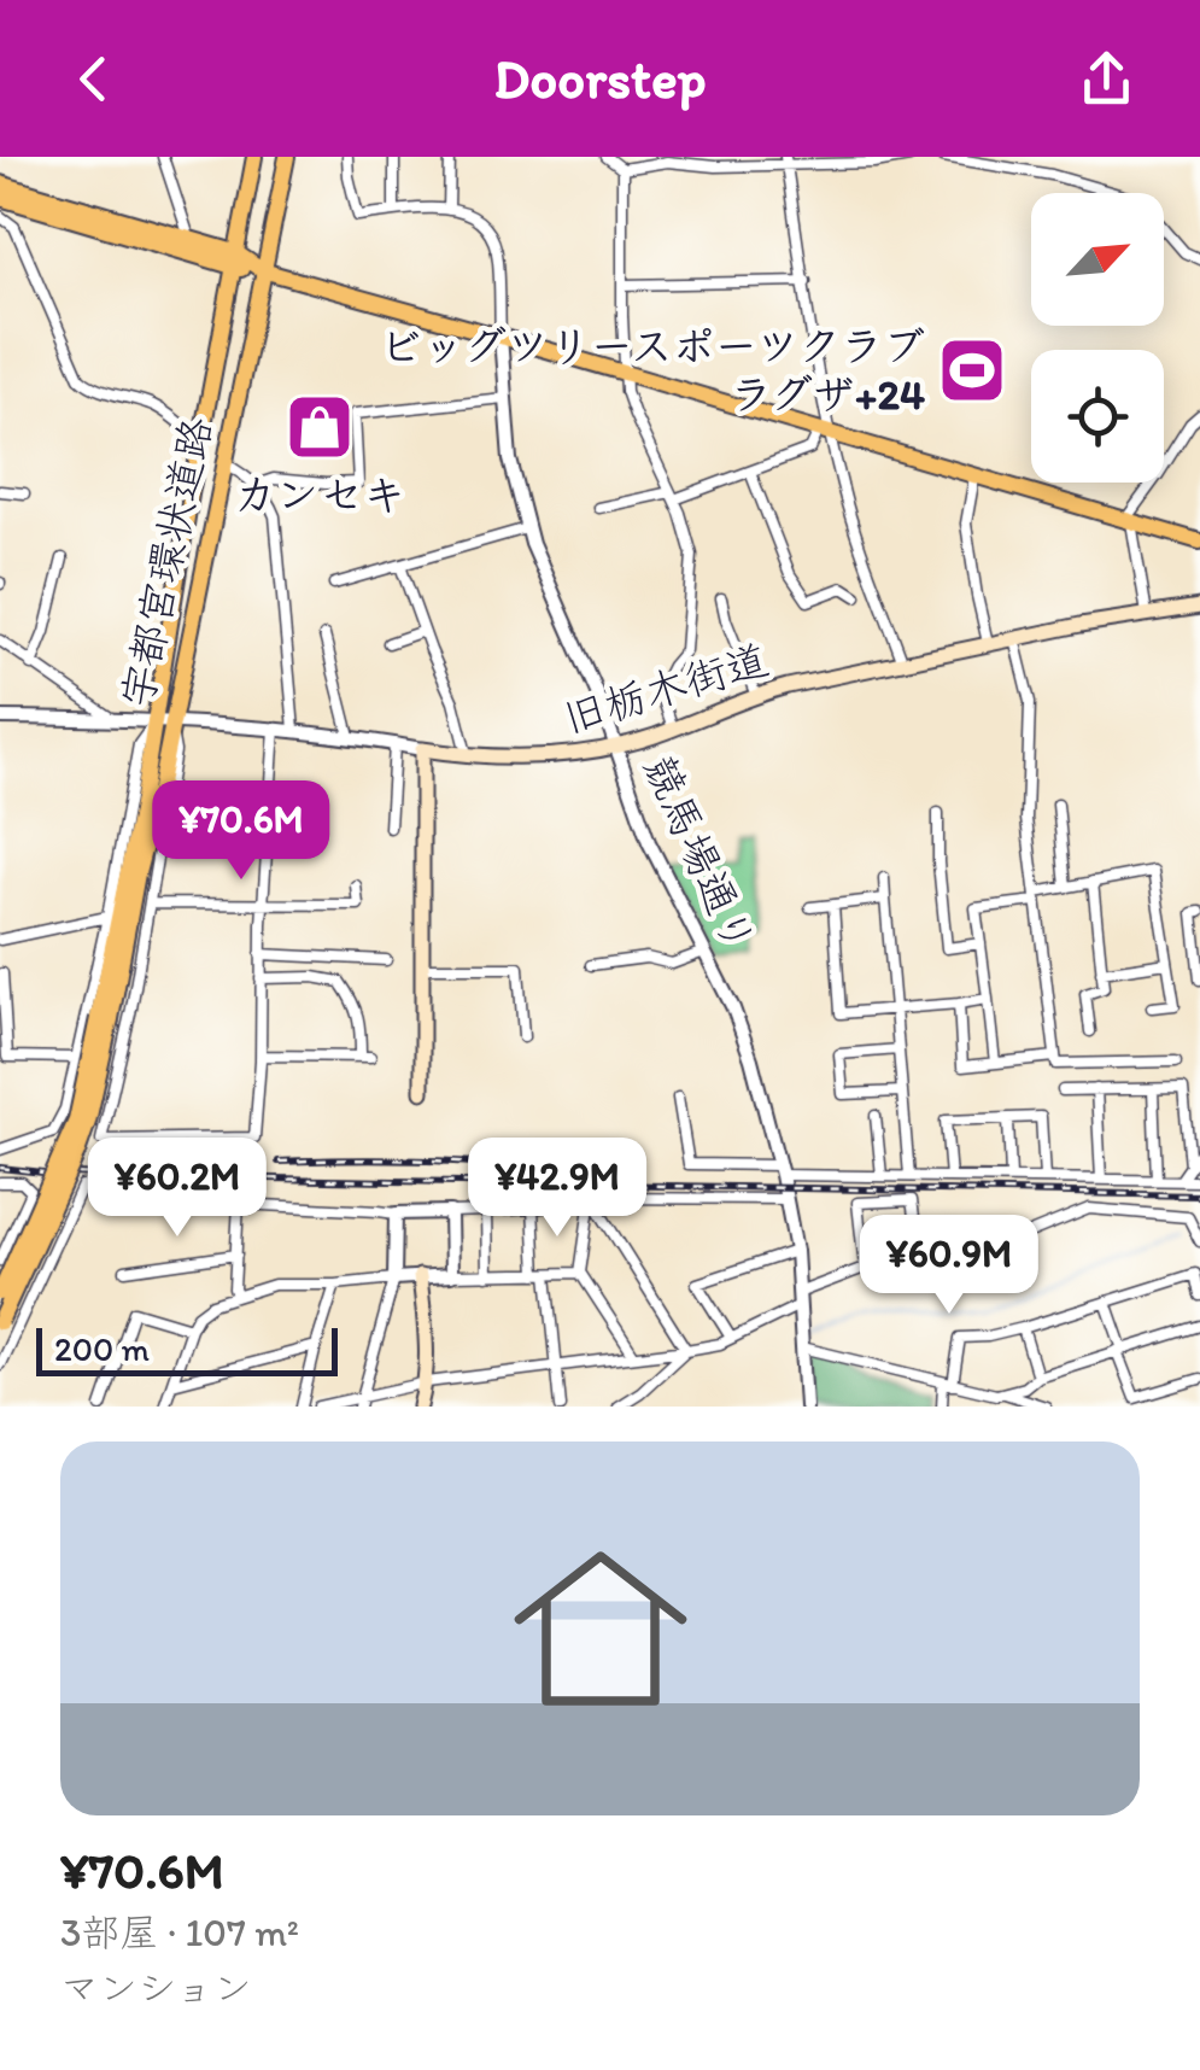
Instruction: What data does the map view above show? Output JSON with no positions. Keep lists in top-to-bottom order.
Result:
{
  "streets": {
    "main road": ["宇都宮環状道路", "旧栃木街道"],
    "street": ["競馬場通り"]
  },
  "crossings": [
    ["宇都宮環状道路", "旧栃木街道"],
    ["旧栃木街道", "競馬場通り"]
  ],
  "places": {
    "sports": ["ビッグツリースポーツクラブ ラグザ+24"],
    "shop": ["カンセキ"]
  },
  "scale_bar": "200 m",
  "north": "top right",
  "page": {
    "header": "Doorstep",
    "price": [
      "¥70.6M",
      "¥60.2M",
      "¥42.9M",
      "¥60.9M"
    ],
    "scale": "200 m",
    "list": [
      {
        "name": "¥70.6M",
        "note": "3部屋 · 107 m² · マンション"
      }
    ]
  }
}
